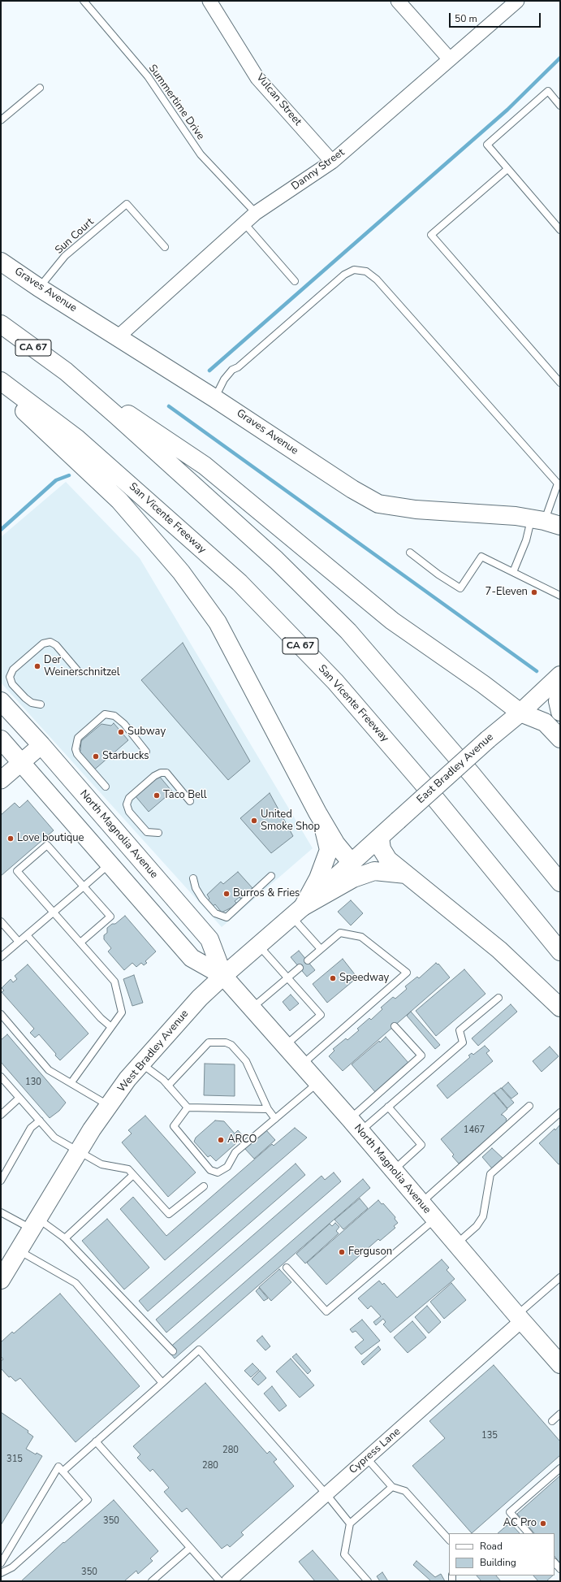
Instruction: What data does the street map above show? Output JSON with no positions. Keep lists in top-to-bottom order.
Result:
{
  "streets": {
    "main road": [
      "Graves Avenue",
      "CA 67",
      "San Vicente Freeway",
      "East Bradley Avenue",
      "North Magnolia Avenue",
      "West Bradley Avenue"
    ],
    "street": ["Vulcan Street", "Danny Street", "Cypress Lane"],
    "lane": ["Summertime Drive", "Sun Court"]
  },
  "crossings": [
    ["Vulcan Street", "Danny Street"],
    ["Summertime Drive", "Danny Street"],
    ["Danny Street", "Graves Avenue"],
    ["Sun Court", "Graves Avenue"],
    ["East Bradley Avenue", "West Bradley Avenue"],
    ["North Magnolia Avenue", "West Bradley Avenue"],
    ["North Magnolia Avenue", "Cypress Lane"]
  ],
  "places": [
    "7-Eleven",
    "Der Weinerschnitzel",
    "Subway",
    "Starbucks",
    "Taco Bell",
    "United Smoke Shop",
    "Love boutique",
    "Burros & Fries",
    "Speedway",
    "ARCO",
    "Ferguson",
    "AC Pro"
  ],
  "house_numbers": [
    "130",
    "1467",
    "135",
    "280",
    "315",
    "280",
    "350",
    "350"
  ],
  "legend": ["Road", "Building"],
  "scale_bar": "50 m"
}
